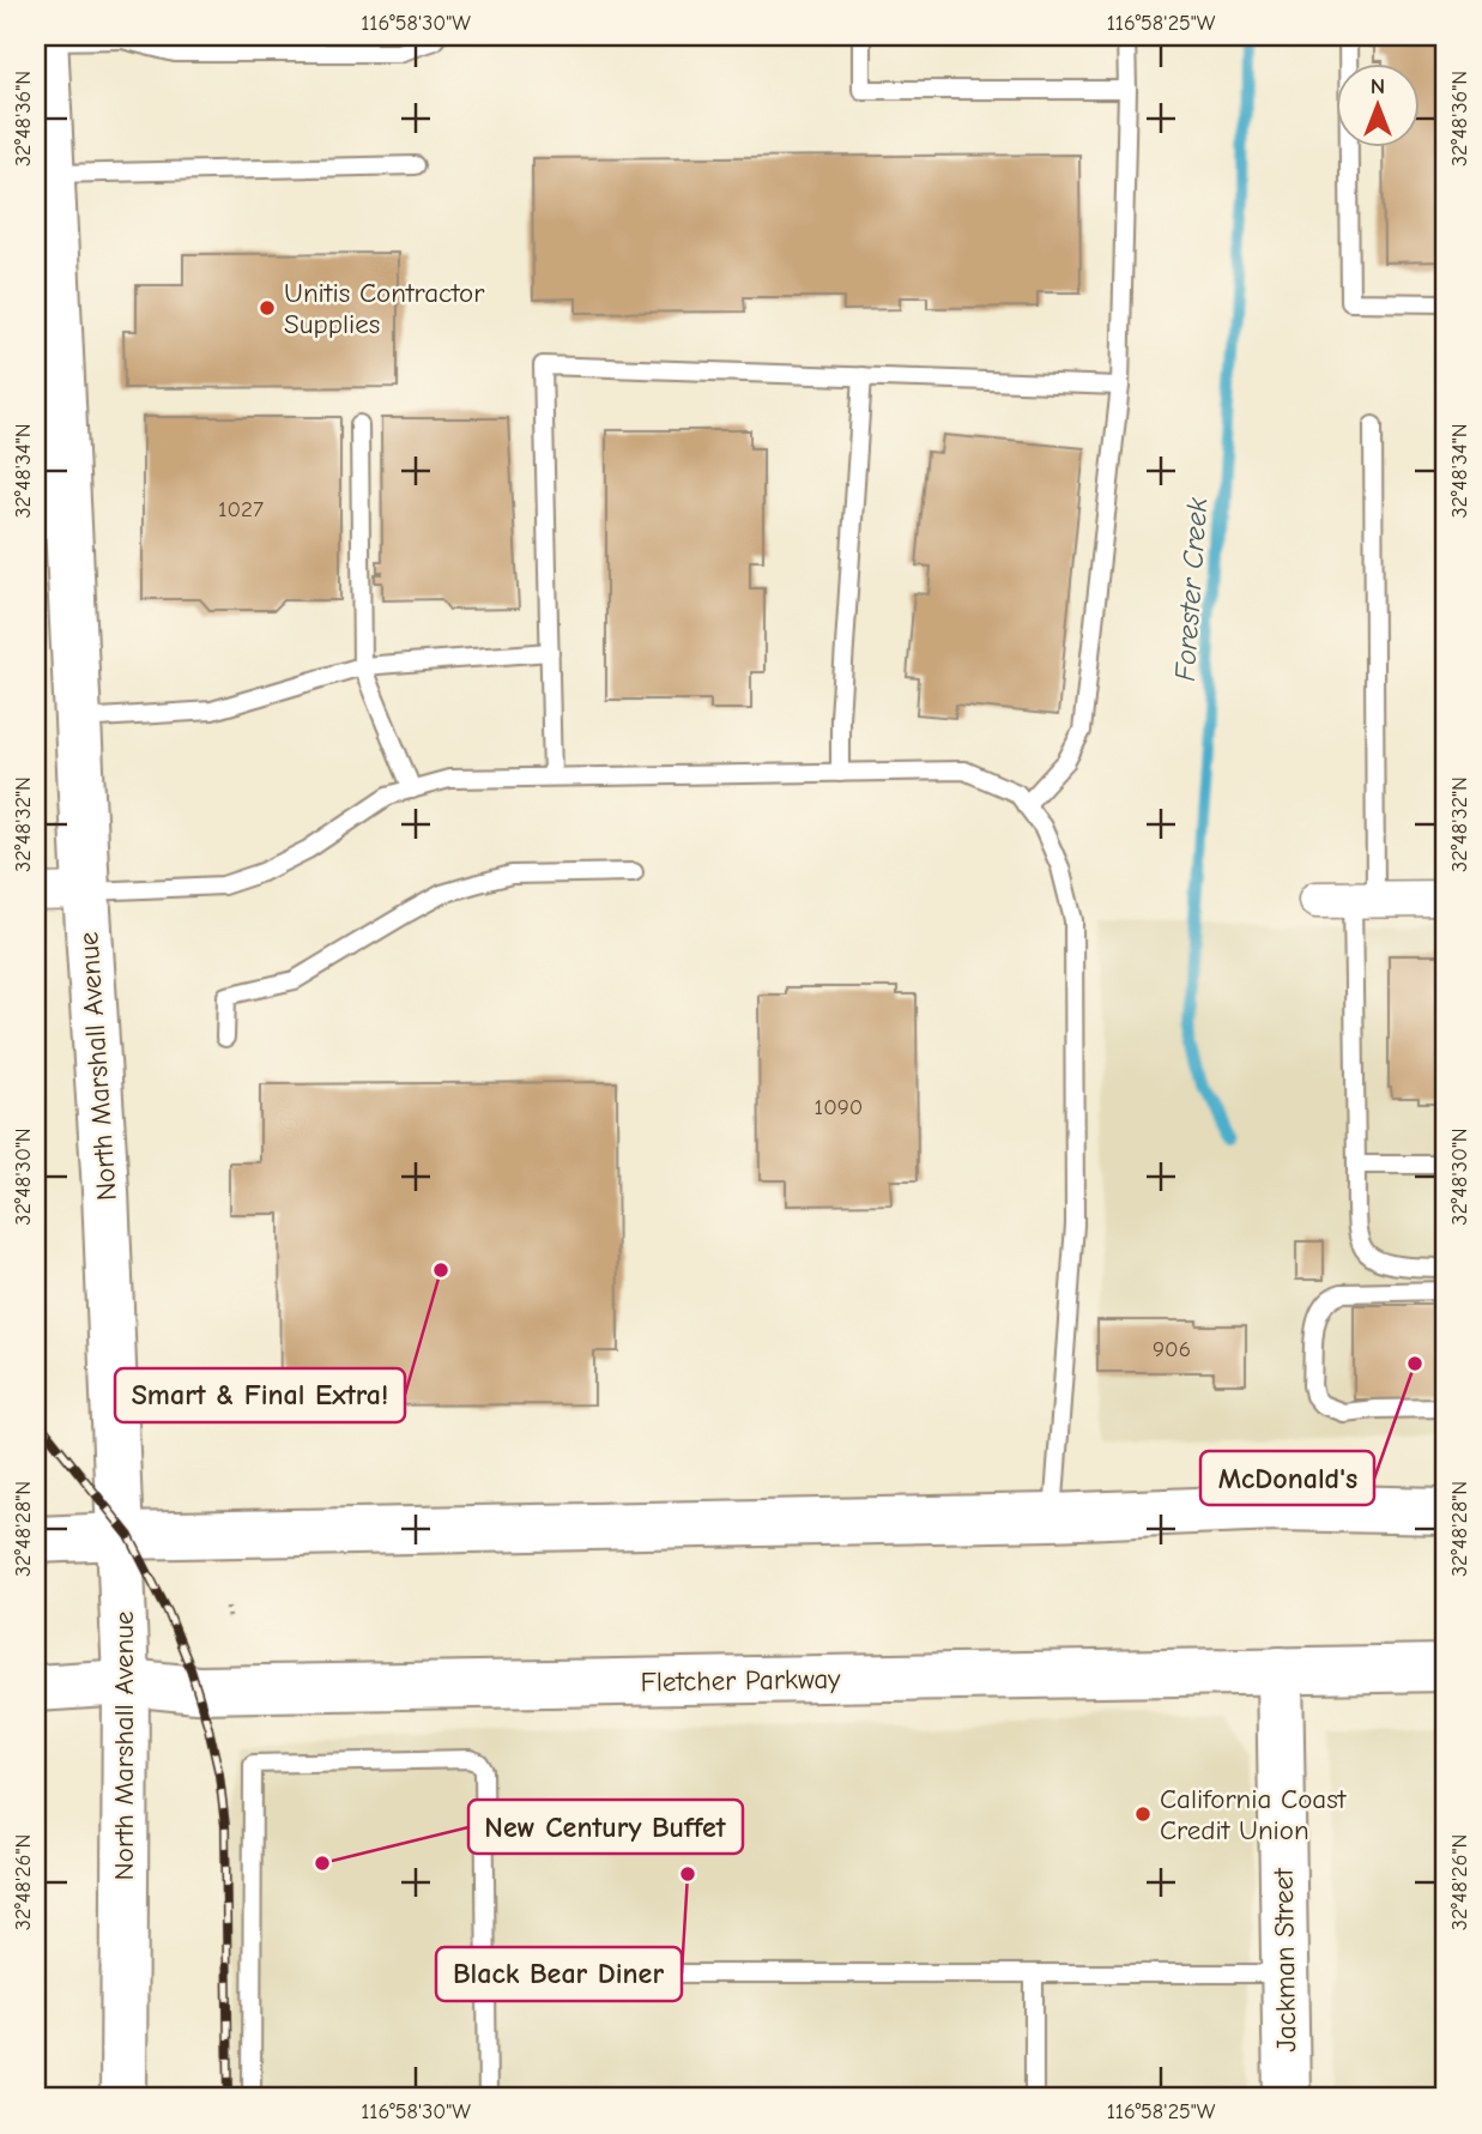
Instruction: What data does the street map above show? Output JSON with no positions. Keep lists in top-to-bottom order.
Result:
{
  "streets": {
    "main road": ["North Marshall Avenue", "Fletcher Parkway", "Jackman Street"]
  },
  "crossings": [
    ["North Marshall Avenue", "Fletcher Parkway"],
    ["Fletcher Parkway", "Jackman Street"]
  ],
  "water": ["Forester Creek"],
  "places": [
    "Unitis Contractor Supplies",
    "Smart & Final Extra!",
    "McDonald's",
    "California Coast Credit Union",
    "New Century Buffet",
    "Black Bear Diner"
  ],
  "house_numbers": ["1027", "1090", "906"],
  "north": "top",
  "coordinates": [
    "116°58'30\"W",
    "116°58'25\"W",
    "32°48'36\"N",
    "32°48'34\"N",
    "32°48'32\"N",
    "32°48'30\"N",
    "32°48'28\"N",
    "32°48'26\"N"
  ]
}
